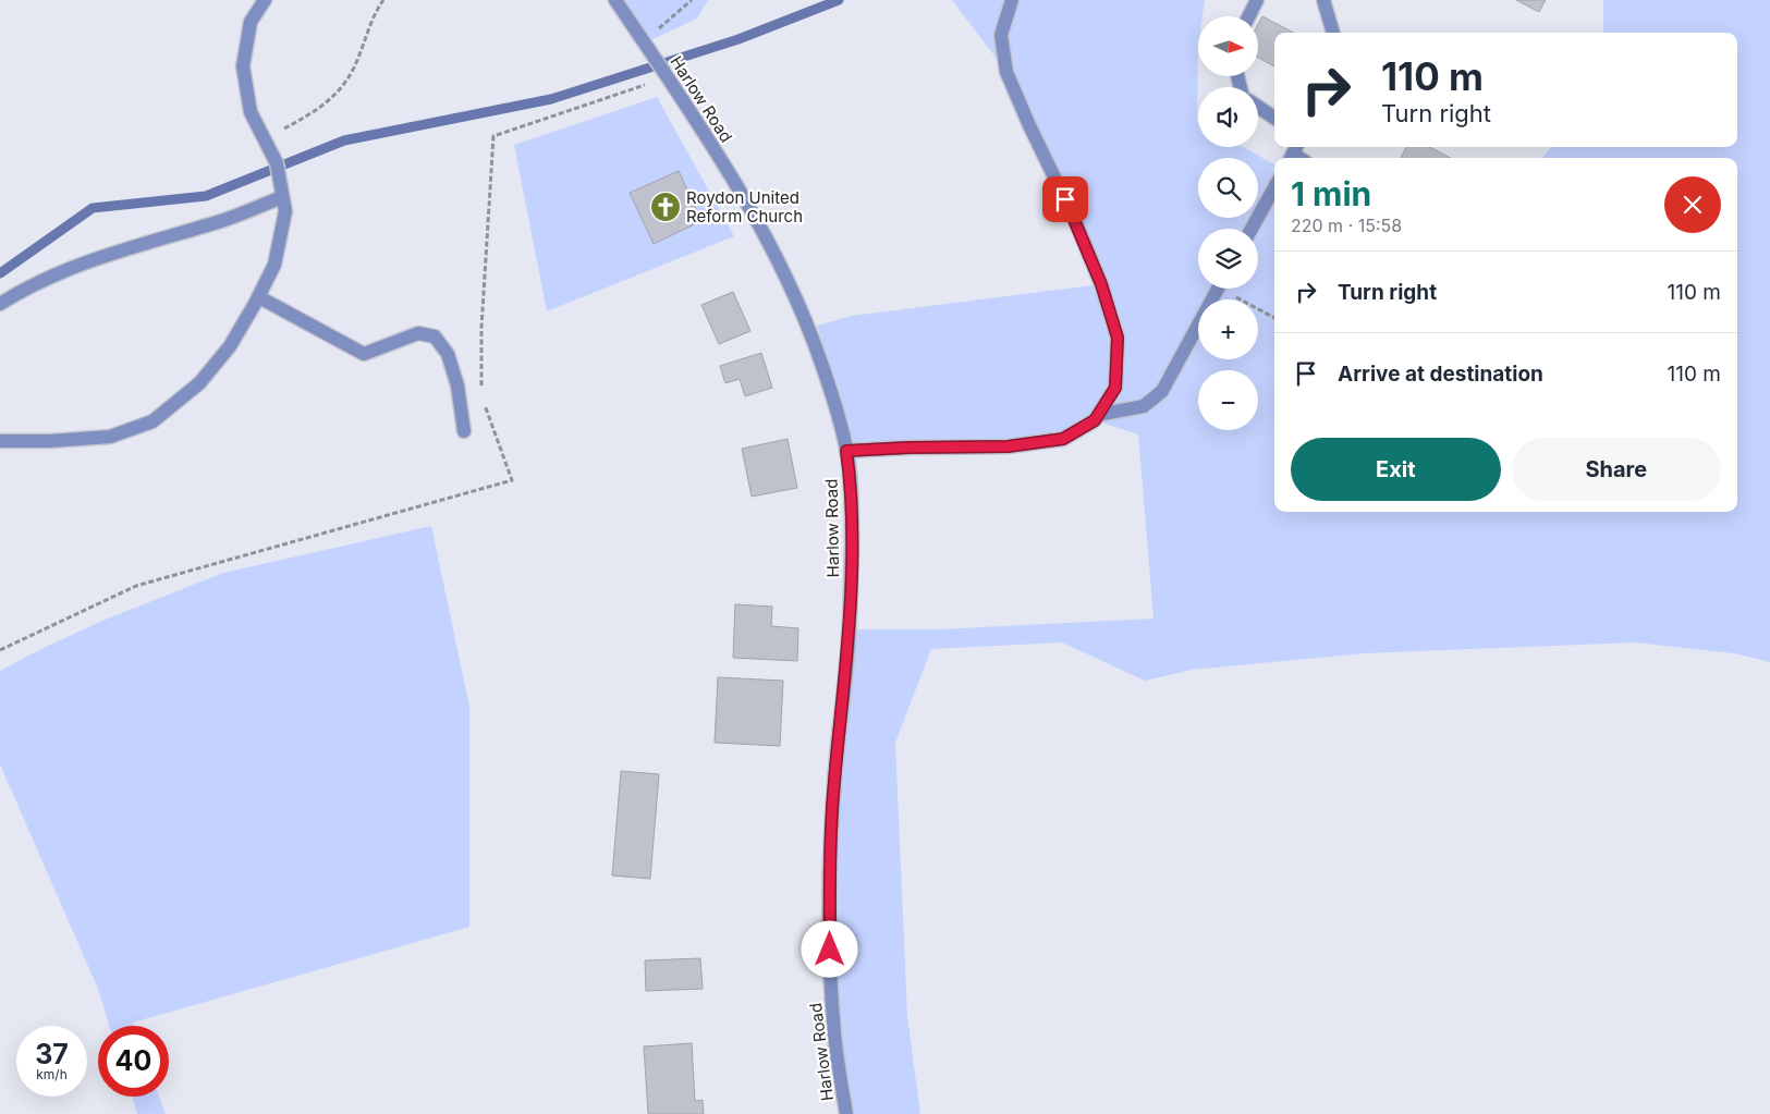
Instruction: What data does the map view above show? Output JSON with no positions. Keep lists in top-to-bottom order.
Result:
{
  "streets": {
    "street": ["Harlow Road"]
  },
  "places": {
    "church": ["Roydon United Reform Church"]
  },
  "north": "right",
  "page": {
    "map_buttons": ["+", "−"],
    "turn": ["110 m", "Turn right"],
    "heading": ["1 min", "220 m · 15:58"],
    "list": [
      {
        "name": "Turn right",
        "value": "110 m"
      },
      {
        "name": "Arrive at destination",
        "value": "110 m"
      }
    ],
    "buttons": ["Exit", "Share"],
    "speed": "37 km/h",
    "limit": "40"
  }
}
